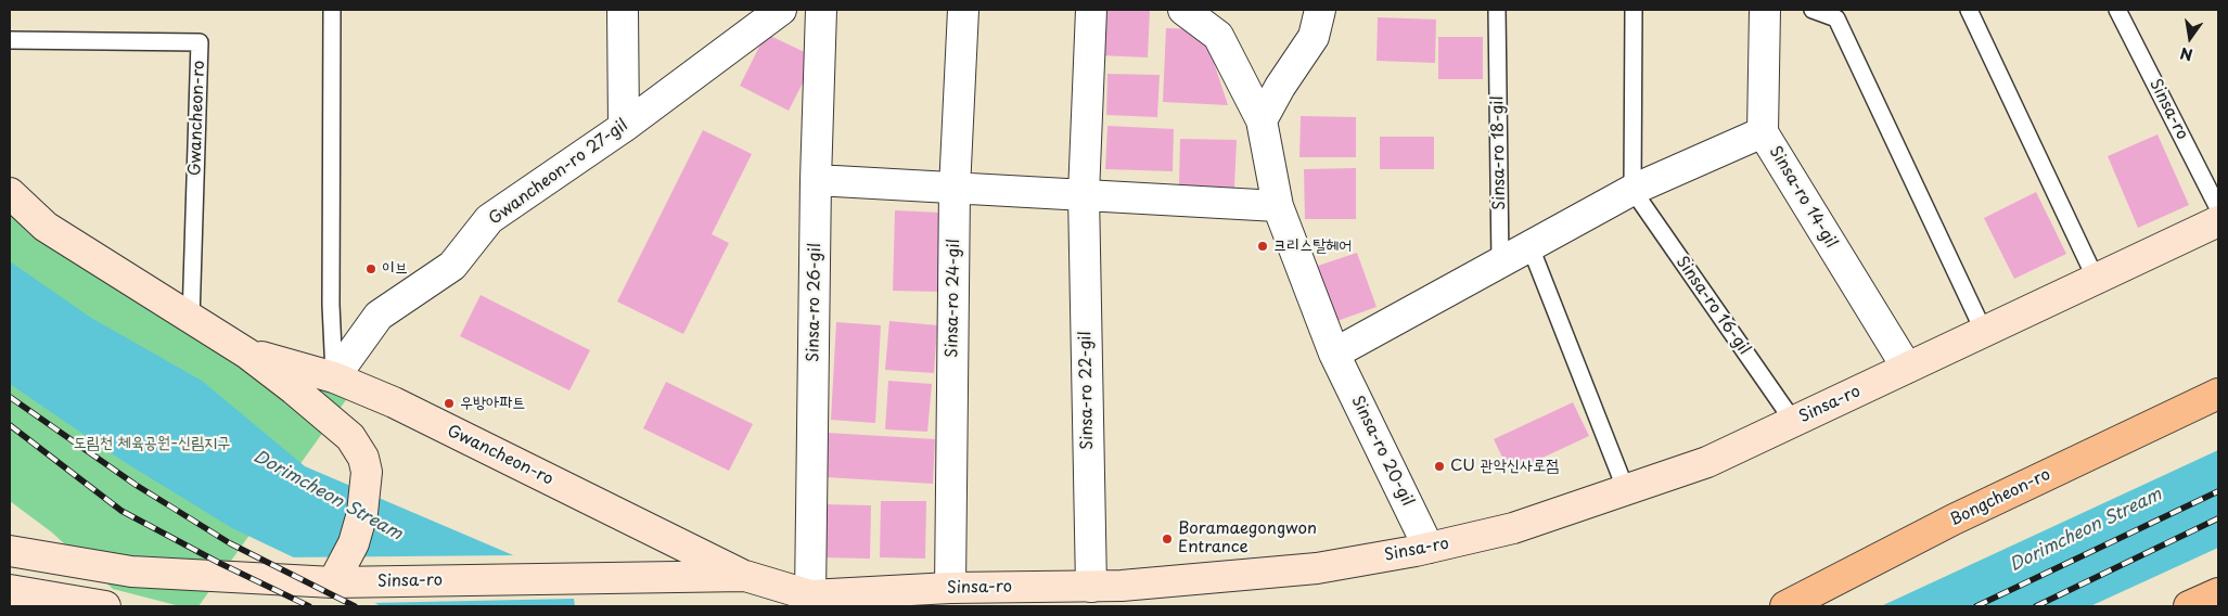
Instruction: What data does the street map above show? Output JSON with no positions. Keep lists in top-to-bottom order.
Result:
{
  "streets": {
    "main road": ["Sinsa-ro", "Gwancheon-ro", "Bongcheon-ro"],
    "street": [
      "Gwancheon-ro 27-gil",
      "Sinsa-ro 14-gil",
      "Sinsa-ro 24-gil",
      "Sinsa-ro 26-gil",
      "Sinsa-ro 22-gil",
      "Sinsa-ro 20-gil"
    ],
    "lane": ["Sinsa-ro 18-gil", "Sinsa-ro 16-gil"]
  },
  "crossings": [
    ["Sinsa-ro", "Gwancheon-ro"],
    ["Sinsa-ro", "Sinsa-ro 14-gil"],
    ["Sinsa-ro", "Sinsa-ro 24-gil"],
    ["Sinsa-ro", "Sinsa-ro 26-gil"],
    ["Sinsa-ro", "Sinsa-ro 16-gil"],
    ["Sinsa-ro", "Sinsa-ro 22-gil"],
    ["Sinsa-ro", "Sinsa-ro 20-gil"],
    ["Gwancheon-ro", "Gwancheon-ro 27-gil"]
  ],
  "water": ["Dorimcheon Stream"],
  "parks": ["도림천 체육공원-신림지구"],
  "places": [
    "크리스탈헤어",
    "이브",
    "우방아파트",
    "CU 관악신사로점",
    "Boramaegongwon Entrance"
  ],
  "north": "bottom"
}
